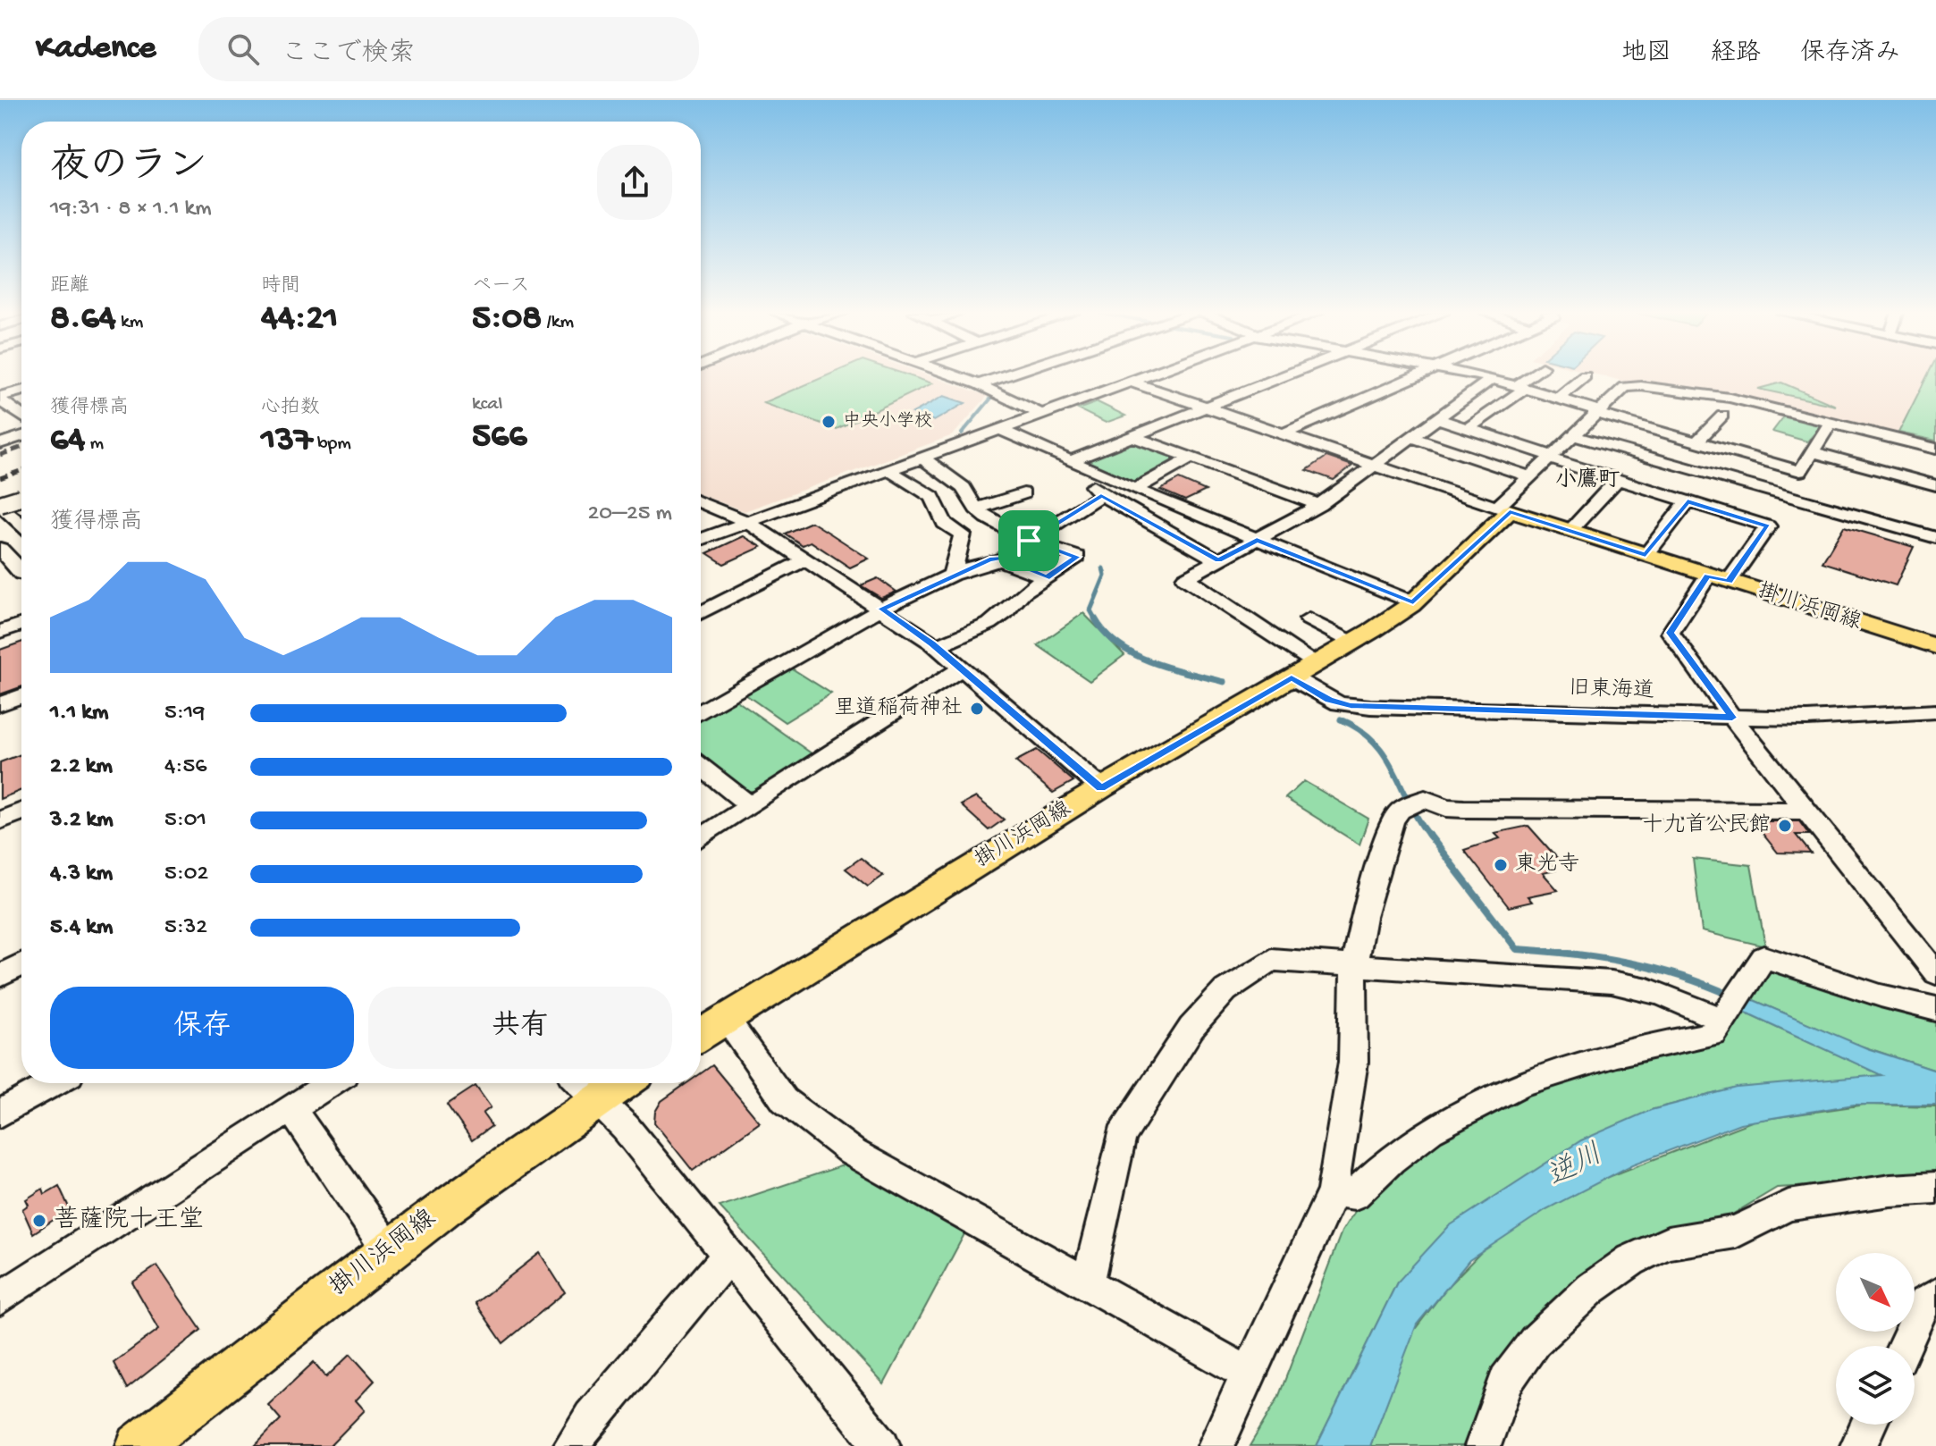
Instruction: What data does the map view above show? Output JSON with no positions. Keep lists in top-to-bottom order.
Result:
{
  "streets": {
    "main road": ["掛川浜岡線"],
    "street": ["旧東海道"]
  },
  "crossings": [
    ["掛川浜岡線", "旧東海道"]
  ],
  "districts": ["小鷹町"],
  "water": ["逆川"],
  "places": [
    "中央小学校",
    "里道稲荷神社",
    "十九首公民館",
    "東光寺",
    "菩薩院十王堂"
  ],
  "north": "bottom right",
  "page": {
    "header": "Kadence",
    "search": "ここで検索",
    "nav": ["地図", "経路", "保存済み"],
    "heading": ["夜のラン", "19:31 · 8 × 1.1 km"],
    "stats": [
      ["距離", "8.64 km"],
      ["時間", "44:21"],
      ["ペース", "5:08 /km"],
      ["獲得標高", "64 m"],
      ["心拍数", "137 bpm"],
      ["kcal", "566"]
    ],
    "chart": ["獲得標高", "20–25 m"],
    "list": [
      {
        "name": "1.1 km",
        "note": "5:19"
      },
      {
        "name": "2.2 km",
        "note": "4:56"
      },
      {
        "name": "3.2 km",
        "note": "5:01"
      },
      {
        "name": "4.3 km",
        "note": "5:02"
      },
      {
        "name": "5.4 km",
        "note": "5:32"
      }
    ],
    "buttons": ["保存", "共有"]
  }
}
